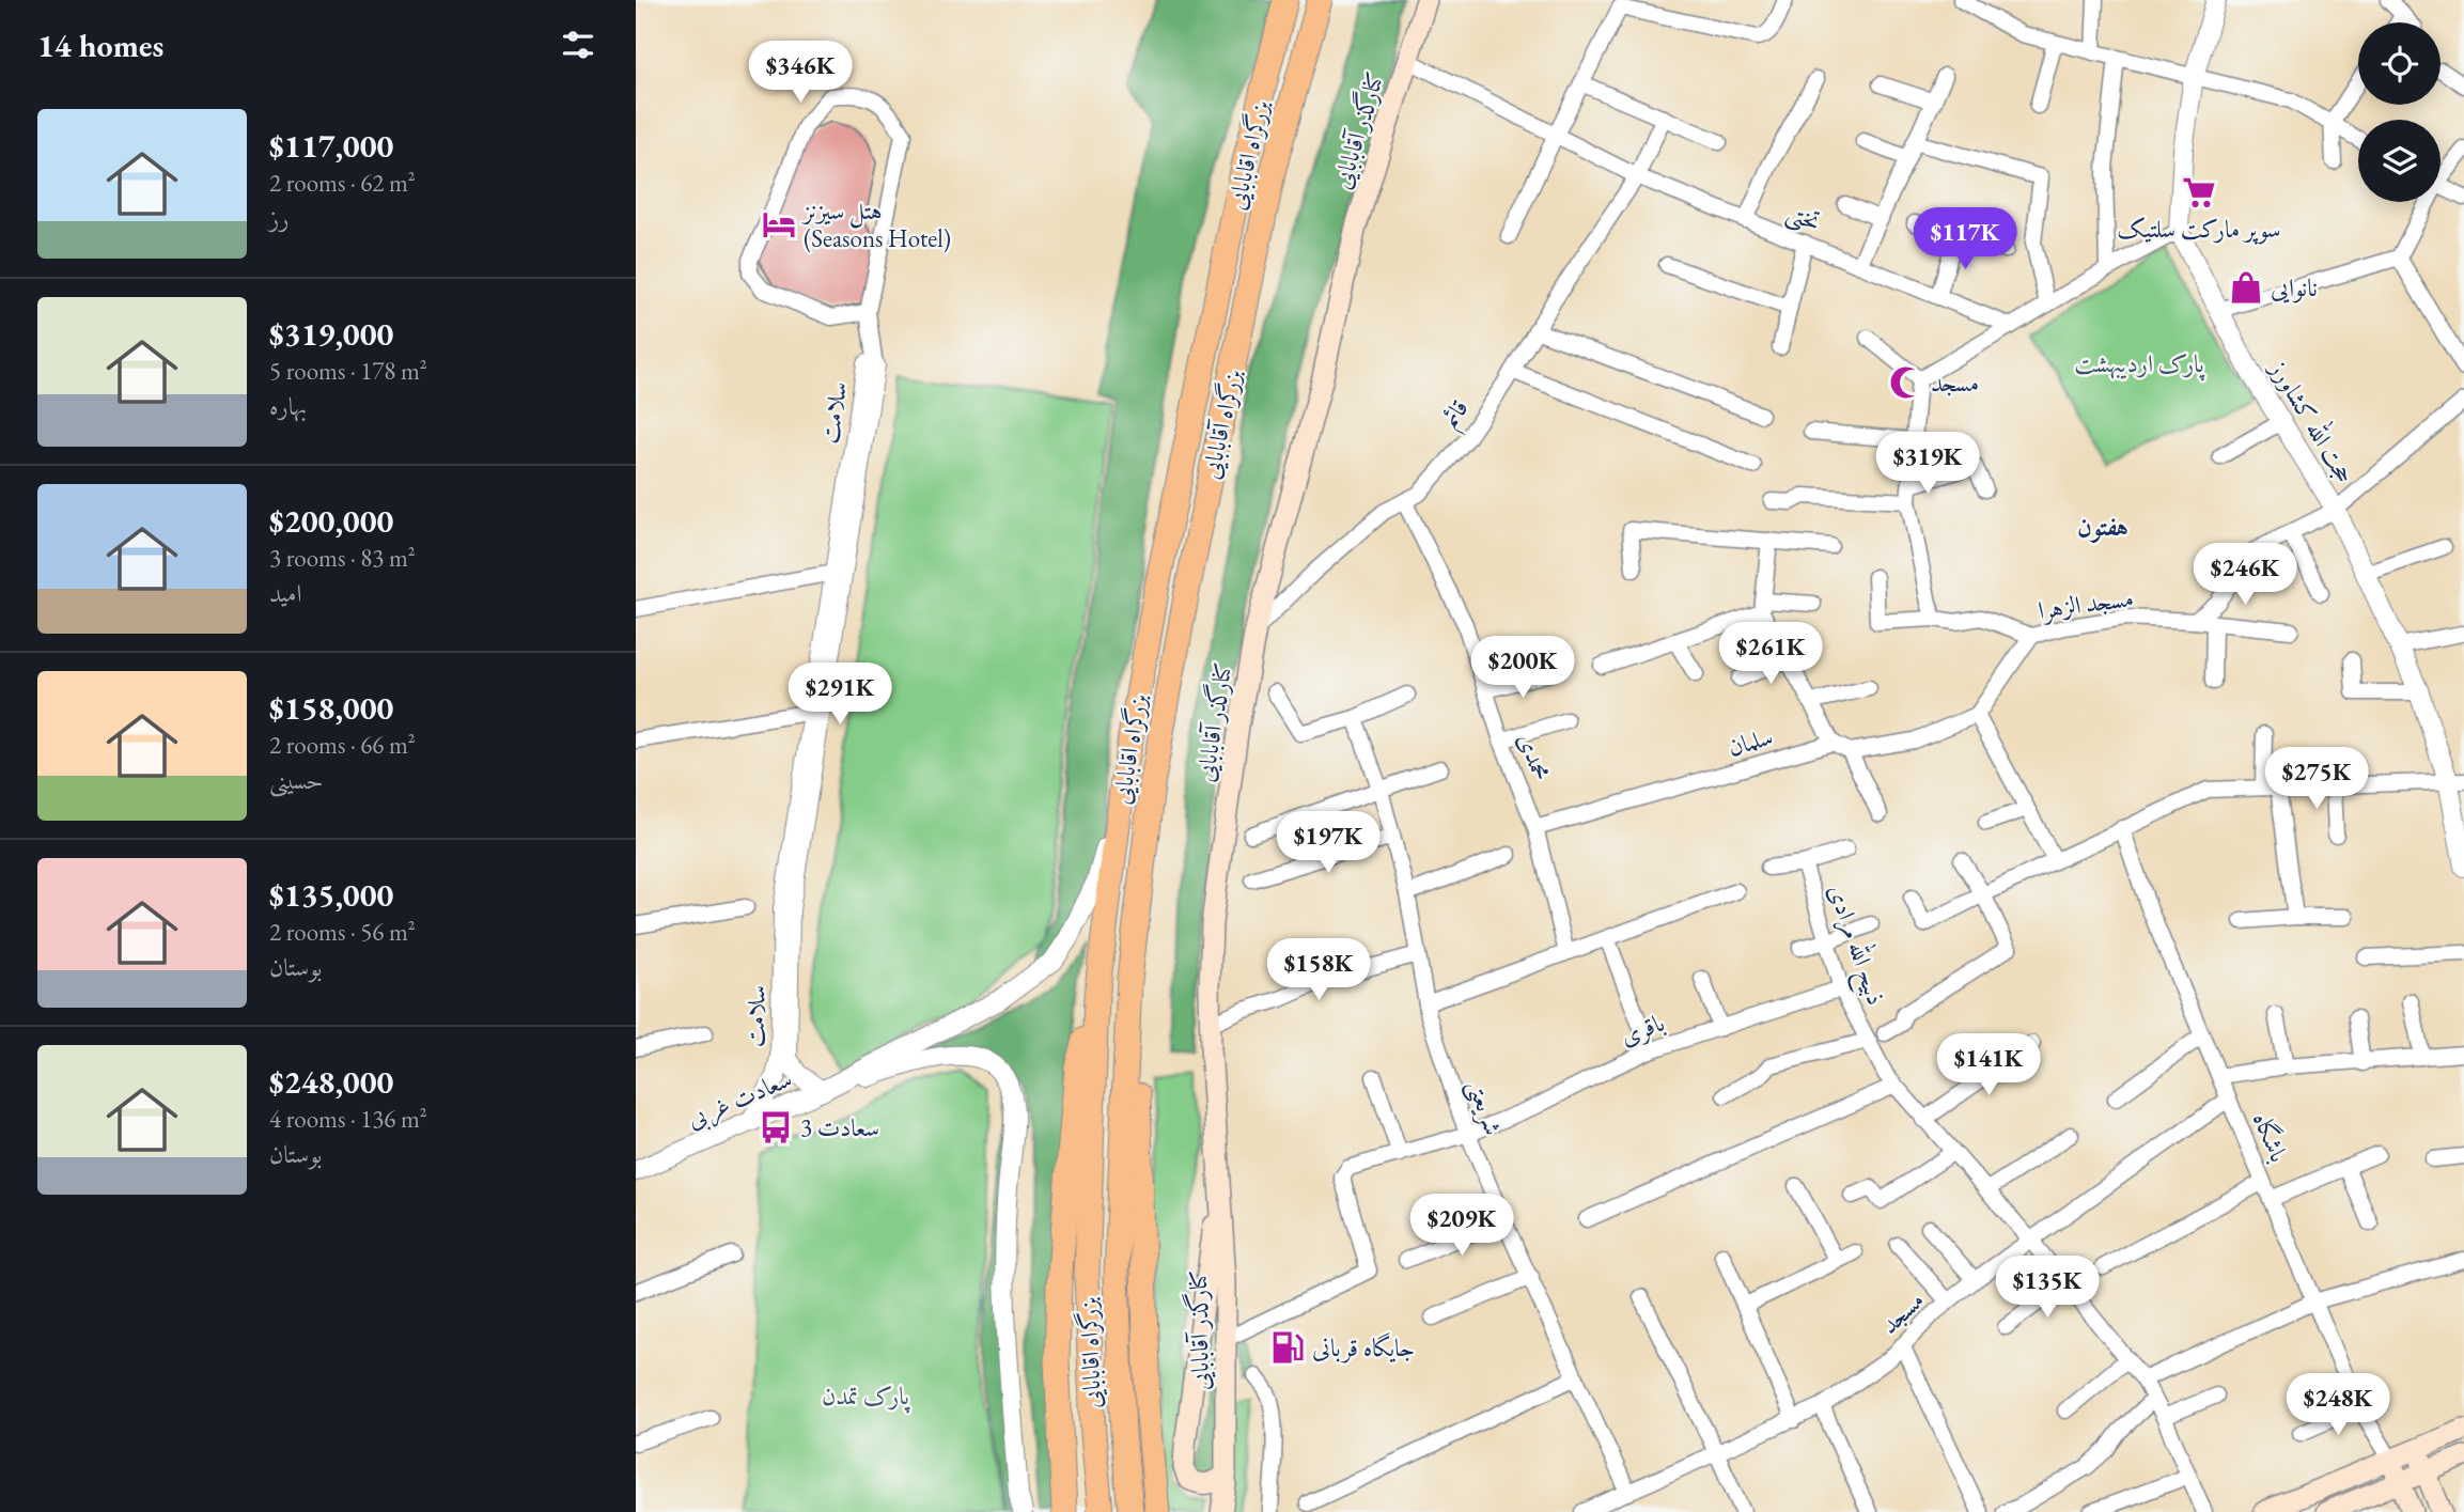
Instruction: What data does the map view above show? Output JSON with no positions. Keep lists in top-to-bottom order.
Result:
{
  "streets": {
    "highway": ["بزرگراه اقابابایی", "بزرگراه آقابابایی"],
    "main road": ["کنارگذر آقابابایی"],
    "street": [
      "تختی",
      "سلامت",
      "قائم",
      "حجت الله کشاورز",
      "مسجد الزهرا",
      "سلمان",
      "محمدی",
      "ذبیح الله مرادی",
      "باقری",
      "سعادت غربی",
      "شریعتی",
      "باشگاه",
      "مسجد"
    ]
  },
  "crossings": [
    ["کنارگذر آقابابایی", "تختی"],
    ["کنارگذر آقابابایی", "قائم"],
    ["کنارگذر آقابابایی", "باقری"],
    ["بزرگراه اقابابایی", "بزرگراه آقابابایی"],
    ["تختی", "قائم"],
    ["سلامت", "سعادت غربی"],
    ["قائم", "محمدی"],
    ["سلمان", "محمدی"],
    ["ذبیح الله مرادی", "باقری"],
    ["ذبیح الله مرادی", "مسجد"],
    ["باقری", "شریعتی"],
    ["شریعتی", "مسجد"],
    ["باشگاه", "مسجد"]
  ],
  "districts": ["هفتون"],
  "parks": ["پارک اردیبهشت", "پارک تمدن"],
  "places": {
    "supermarket": ["سوپر مارکت سلتیک"],
    "hotel": ["هتل سیزنز (Seasons Hotel)"],
    "shop": ["نانوایی"],
    "mosque": ["مسجد"],
    "bus stop": ["سعادت 3"],
    "fuel station": ["جایگاه قربانی"]
  },
  "page": {
    "heading": "14 homes",
    "price": [
      "$346K",
      "$117K",
      "$319K",
      "$246K",
      "$261K",
      "$200K",
      "$291K",
      "$275K",
      "$197K",
      "$158K",
      "$141K",
      "$209K",
      "$135K",
      "$248K"
    ],
    "list": [
      {
        "name": "$117,000",
        "note": "2 rooms · 62 m² · رز"
      },
      {
        "name": "$319,000",
        "note": "5 rooms · 178 m² · بهاره"
      },
      {
        "name": "$200,000",
        "note": "3 rooms · 83 m² · امید"
      },
      {
        "name": "$158,000",
        "note": "2 rooms · 66 m² · حسینی"
      },
      {
        "name": "$135,000",
        "note": "2 rooms · 56 m² · بوستان"
      },
      {
        "name": "$248,000",
        "note": "4 rooms · 136 m² · بوستان"
      }
    ]
  }
}
